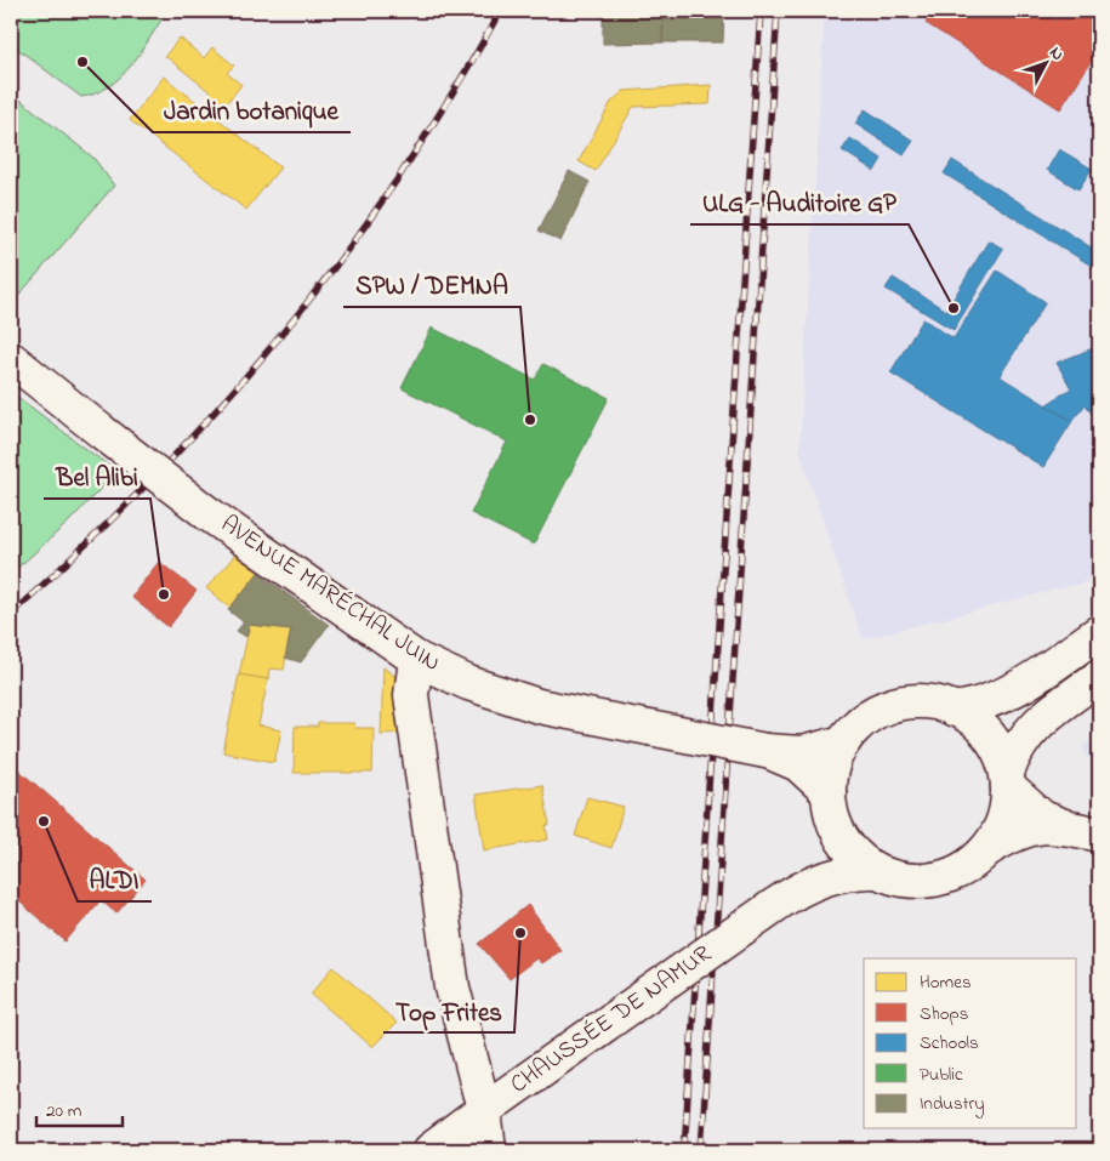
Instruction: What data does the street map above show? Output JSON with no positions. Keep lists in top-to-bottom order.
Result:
{
  "streets": {
    "street": ["AVENUE MARÉCHAL JUIN", "CHAUSSÉE DE NAMUR"]
  },
  "crossings": [
    ["AVENUE MARÉCHAL JUIN", "CHAUSSÉE DE NAMUR"]
  ],
  "places": [
    "Jardin botanique",
    "ULG - Auditoire GP",
    "SPW / DEMNA",
    "Bel Alibi",
    "ALDI",
    "Top Frites"
  ],
  "legend": [
    "Homes",
    "Shops",
    "Schools",
    "Public",
    "Industry"
  ],
  "scale_bar": "20 m",
  "north": "top right"
}
